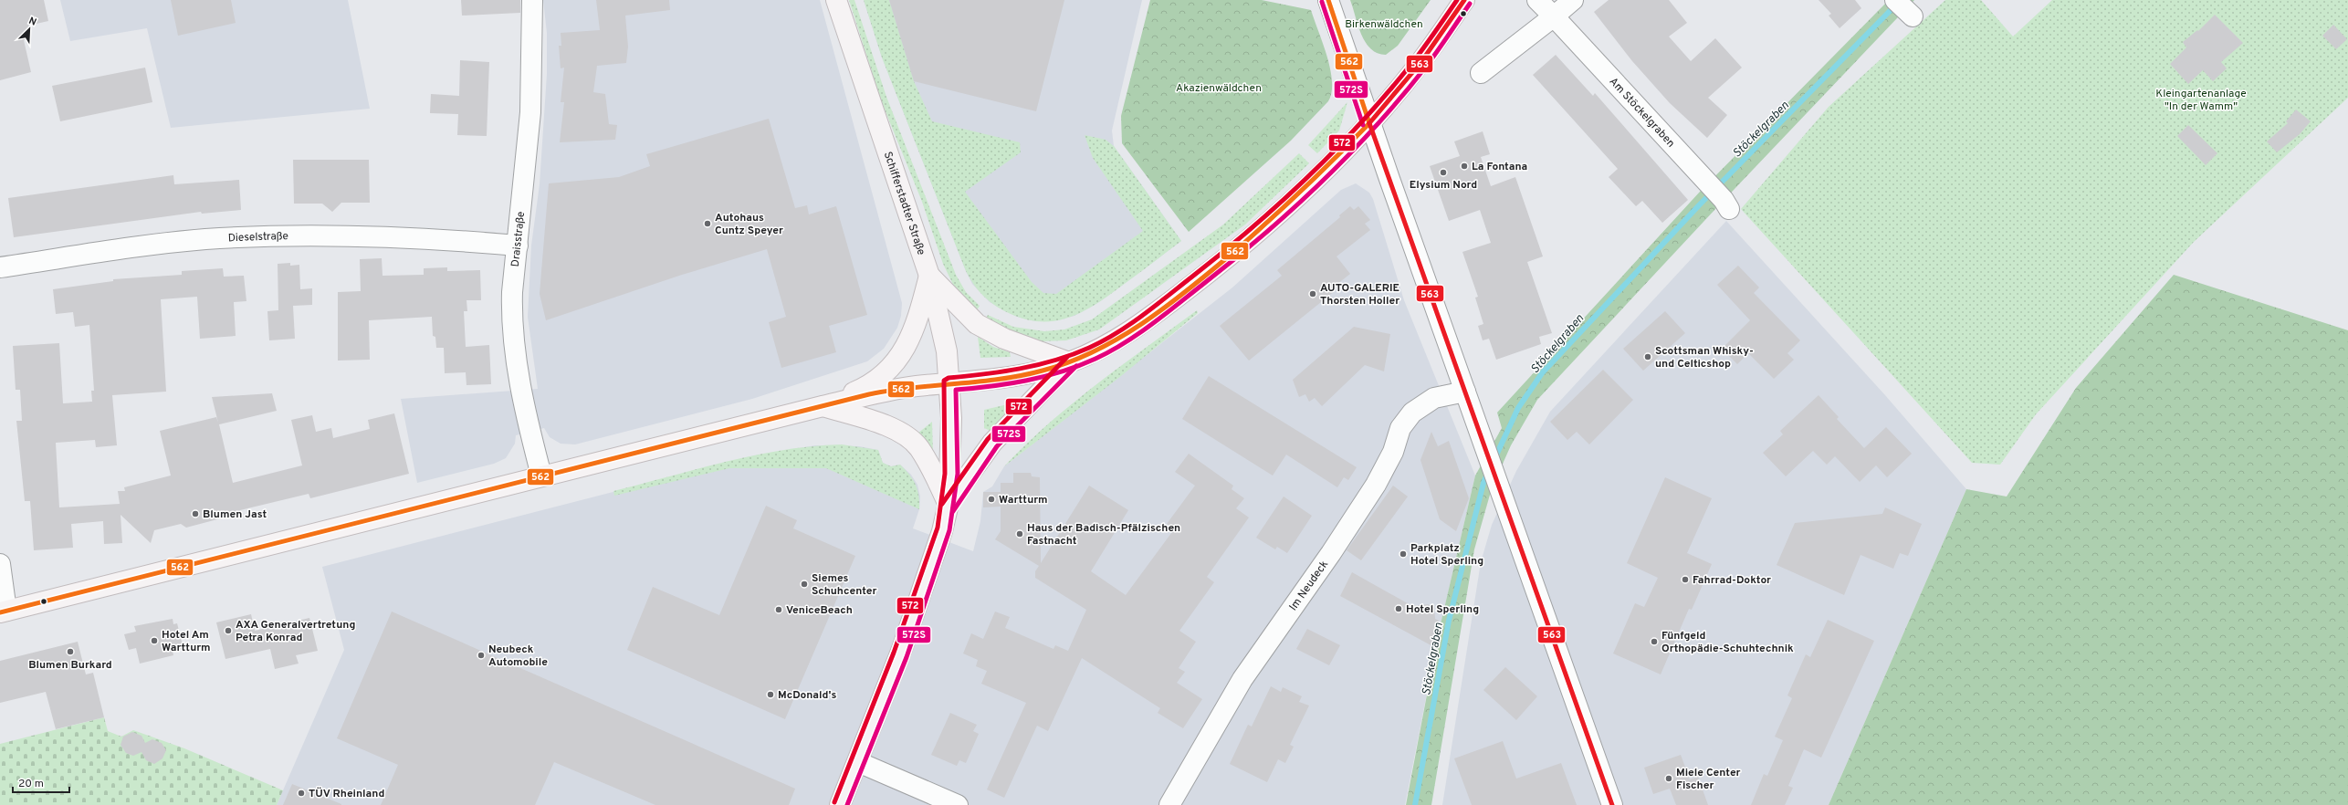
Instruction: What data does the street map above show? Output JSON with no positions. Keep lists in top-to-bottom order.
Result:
{
  "streets": {
    "main road": ["Schifferstadter Straße"],
    "street": [
      "Am Stöckelgraben",
      "Dieselstraße",
      "Draisstraße",
      "Im Neudeck"
    ]
  },
  "crossings": [
    ["Dieselstraße", "Draisstraße"]
  ],
  "water": ["Stöckelgraben"],
  "parks": ["Birkenwäldchen", "Akazienwäldchen", "Kleingartenanlage \"In der Wamm\""],
  "places": [
    "La Fontana",
    "Elysium Nord",
    "Autohaus Cuntz Speyer",
    "AUTO-GALERIE Thorsten Holler",
    "Scottsman Whisky- und Celticshop",
    "Wartturm",
    "Blumen Jast",
    "Haus der Badisch-Pfälzischen Fastnacht",
    "Parkplatz Hotel Sperling",
    "Fahrrad-Doktor",
    "Siemes Schuhcenter",
    "Hotel Sperling",
    "VeniceBeach",
    "AXA Generalvertretung Petra Konrad",
    "Hotel Am Wartturm",
    "Fünfgeld Orthopädie-Schuhtechnik",
    "Blumen Burkard",
    "Neubeck Automobile",
    "McDonald's",
    "Miele Center Fischer",
    "TÜV Rheinland"
  ],
  "lines": [
    "transit line 562",
    "transit line 572",
    "transit line 563",
    "transit line 572S"
  ],
  "scale_bar": "20 m",
  "north": "top right"
}
